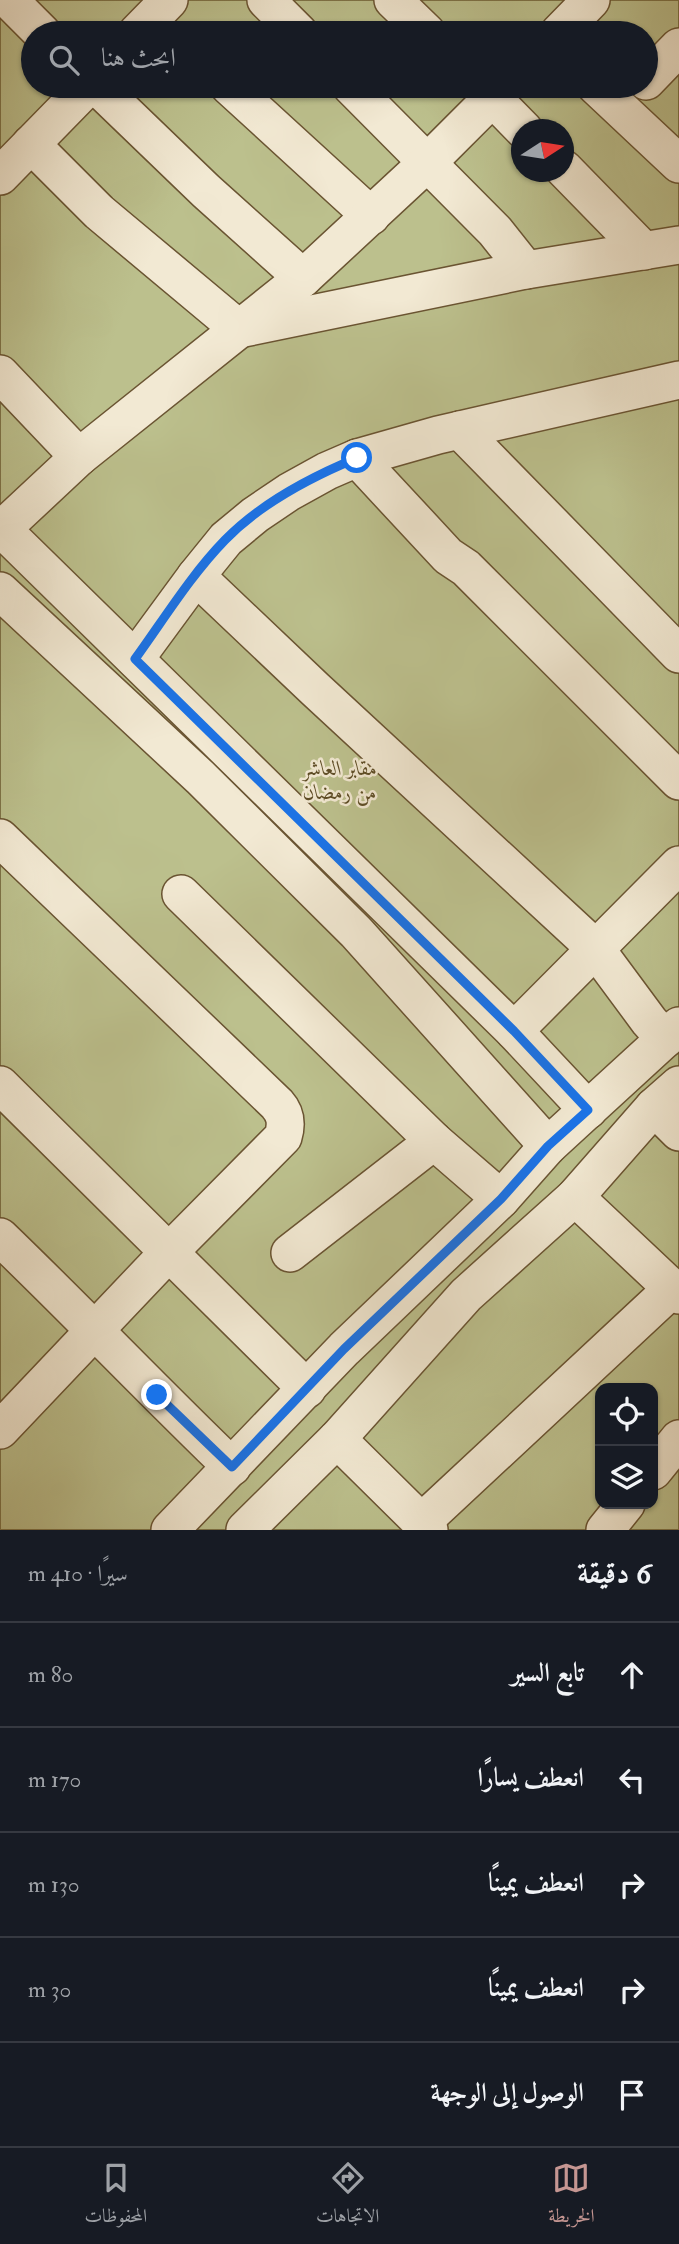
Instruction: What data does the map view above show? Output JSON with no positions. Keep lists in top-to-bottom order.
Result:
{
  "parks": ["مقابر العاشر من رمضان"],
  "north": "right",
  "page": {
    "search": "ابحث هنا",
    "heading": ["6 دقيقة", "سيرًا · 410 m"],
    "list": [
      ["تابع السير", "80 m"],
      ["انعطف يسارًا", "170 m"],
      ["انعطف يمينًا", "130 m"],
      ["انعطف يمينًا", "30 m"],
      "الوصول إلى الوجهة"
    ],
    "nav": ["الخريطة", "الاتجاهات", "المحفوظات"]
  }
}
